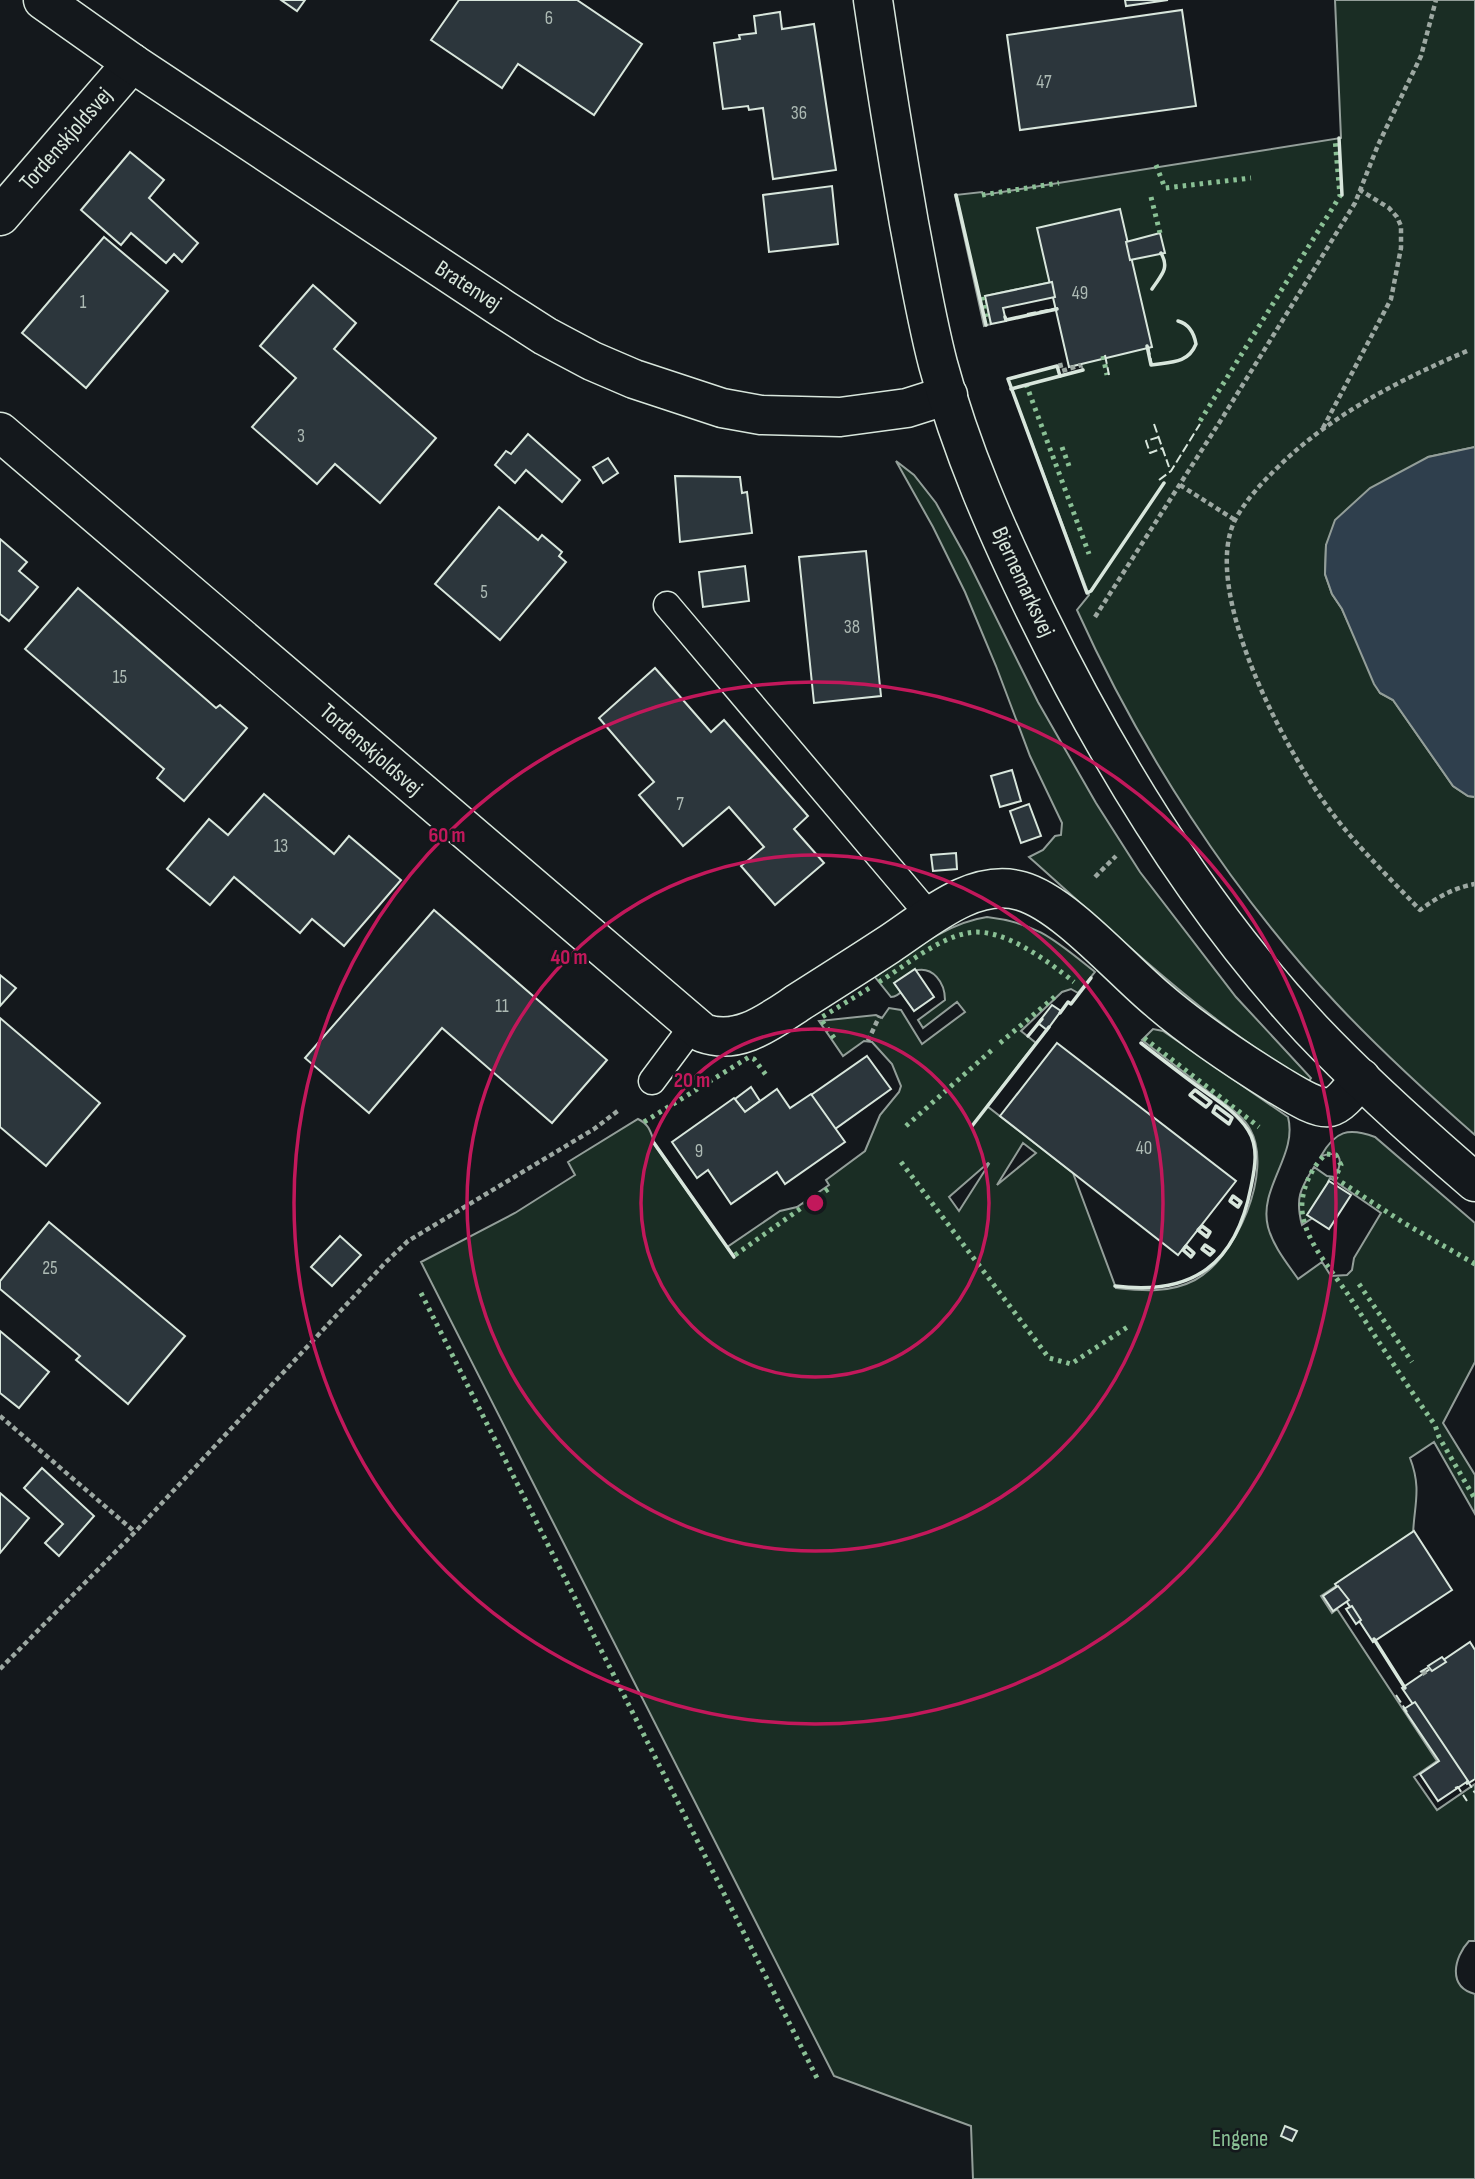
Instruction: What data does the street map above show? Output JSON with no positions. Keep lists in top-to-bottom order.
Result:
{
  "streets": {
    "street": ["Tordenskjoldsvej", "Bratenvej", "Bjernemarksvej"]
  },
  "crossings": [
    ["Tordenskjoldsvej", "Bratenvej"],
    ["Bratenvej", "Bjernemarksvej"]
  ],
  "parks": ["Engene"],
  "house_numbers": [
    "6",
    "47",
    "36",
    "49",
    "1",
    "3",
    "5",
    "38",
    "15",
    "7",
    "13",
    "11",
    "40",
    "9",
    "25"
  ],
  "rings": ["60 m", "40 m", "20 m"]
}
